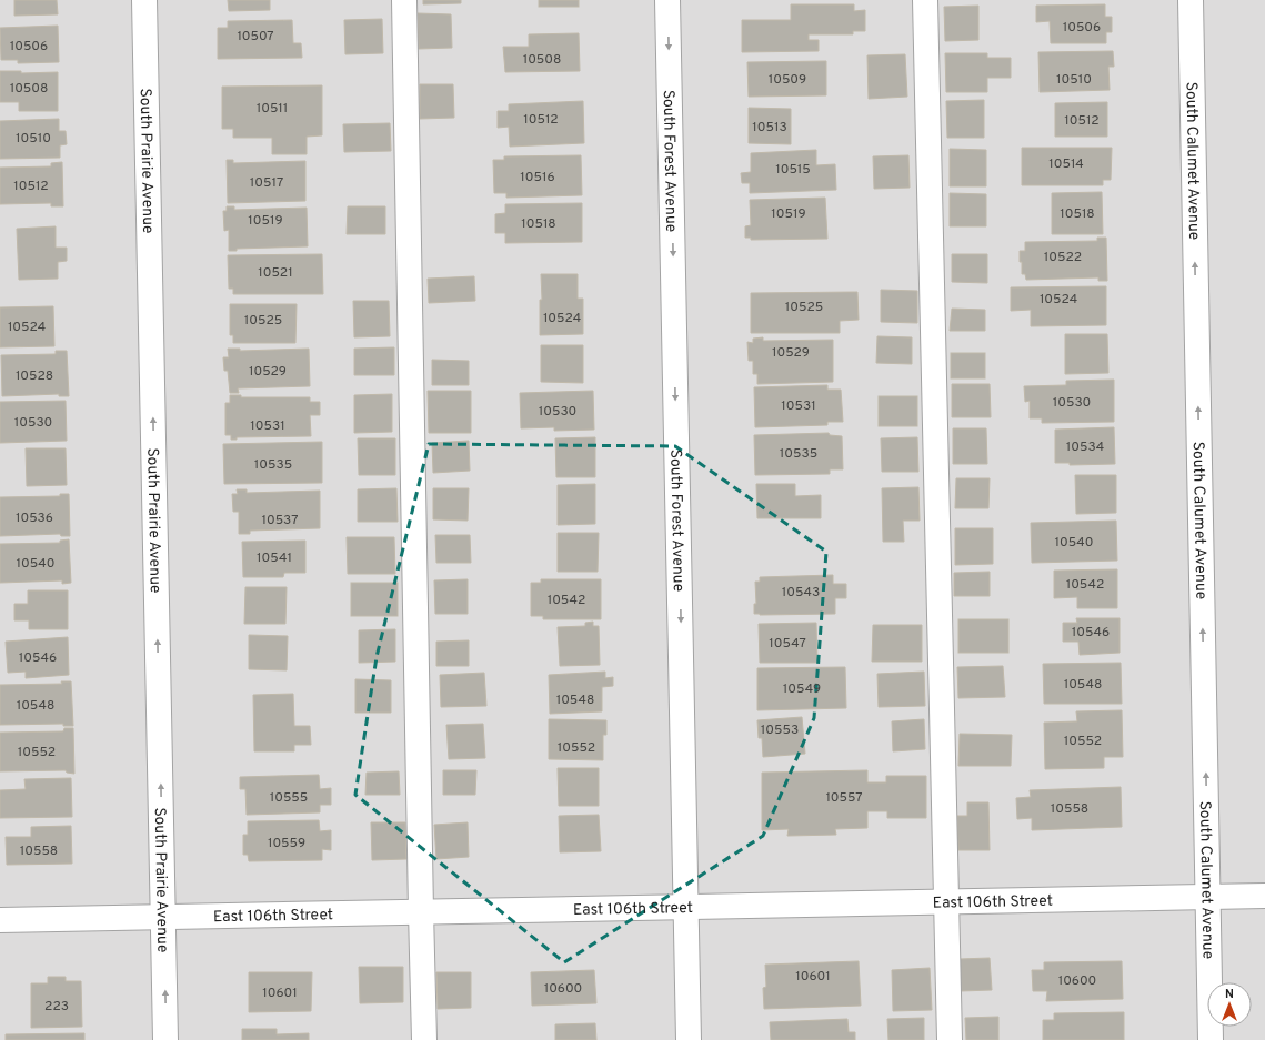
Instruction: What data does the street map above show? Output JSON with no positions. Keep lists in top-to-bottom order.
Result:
{
  "streets": {
    "street": [
      "South Prairie Avenue",
      "South Forest Avenue",
      "South Calumet Avenue",
      "East 106th Street"
    ]
  },
  "crossings": [
    ["South Prairie Avenue", "East 106th Street"],
    ["South Forest Avenue", "East 106th Street"],
    ["South Calumet Avenue", "East 106th Street"]
  ],
  "one_way": ["South Prairie Avenue", "South Forest Avenue", "South Calumet Avenue"],
  "house_numbers": [
    "10506",
    "10507",
    "10506",
    "10508",
    "10509",
    "10510",
    "10508",
    "10511",
    "10512",
    "10512",
    "10513",
    "10510",
    "10514",
    "10515",
    "10516",
    "10517",
    "10512",
    "10519",
    "10518",
    "10519",
    "10518",
    "10522",
    "10521",
    "10524",
    "10525",
    "10524",
    "10525",
    "10524",
    "10529",
    "10529",
    "10528",
    "10530",
    "10531",
    "10530",
    "10530",
    "10531",
    "10534",
    "10535",
    "10535",
    "10536",
    "10537",
    "10540",
    "10541",
    "10540",
    "10542",
    "10543",
    "10542",
    "10546",
    "10547",
    "10546",
    "10548",
    "10549",
    "10548",
    "10548",
    "10553",
    "10552",
    "10552",
    "10552",
    "10555",
    "10557",
    "10558",
    "10559",
    "10558",
    "10601",
    "10600",
    "10600",
    "10601",
    "223"
  ],
  "north": "top"
}
